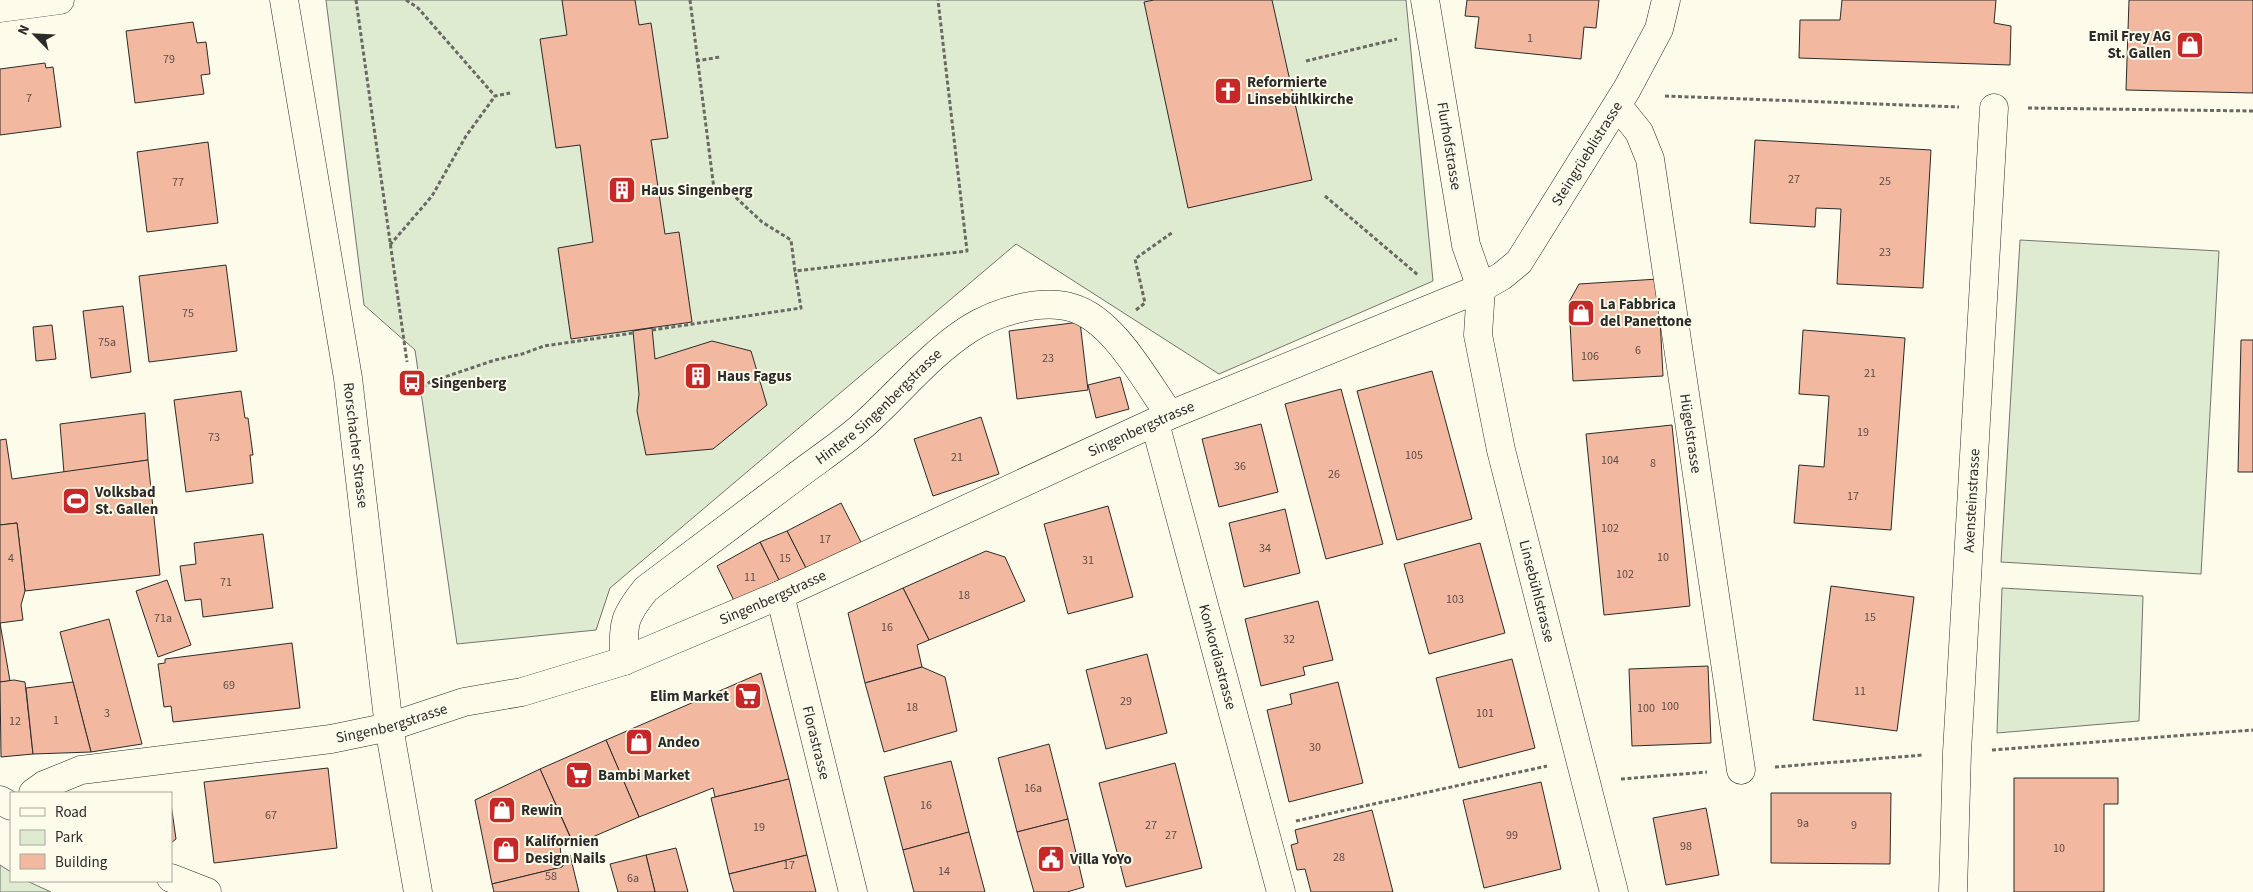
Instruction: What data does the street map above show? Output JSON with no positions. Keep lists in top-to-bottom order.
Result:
{
  "streets": {
    "street": [
      "Flurhofstrasse",
      "Steingrüeblistrasse",
      "Hintere Singenbergstrasse",
      "Singenbergstrasse",
      "Hügelstrasse",
      "Rorschacher Strasse",
      "Axensteinstrasse",
      "Linsebühlstrasse",
      "Konkordiastrasse",
      "Florastrasse"
    ]
  },
  "crossings": [
    ["Flurhofstrasse", "Steingrüeblistrasse"],
    ["Flurhofstrasse", "Singenbergstrasse"],
    ["Flurhofstrasse", "Linsebühlstrasse"],
    ["Steingrüeblistrasse", "Singenbergstrasse"],
    ["Steingrüeblistrasse", "Hügelstrasse"],
    ["Steingrüeblistrasse", "Linsebühlstrasse"],
    ["Hintere Singenbergstrasse", "Singenbergstrasse"],
    ["Hintere Singenbergstrasse", "Konkordiastrasse"],
    ["Singenbergstrasse", "Rorschacher Strasse"],
    ["Singenbergstrasse", "Linsebühlstrasse"],
    ["Singenbergstrasse", "Konkordiastrasse"],
    ["Singenbergstrasse", "Florastrasse"]
  ],
  "places": {
    "shop": [
      "Emil Frey AG St. Gallen",
      "La Fabbrica del Panettone",
      "Andeo",
      "Rewin",
      "Kalifornien Design Nails"
    ],
    "church": ["Reformierte Linsebühlkirche"],
    "building": ["Haus Singenberg", "Haus Fagus"],
    "bus stop": ["Singenberg"],
    "sports": ["Volksbad St. Gallen"],
    "supermarket": ["Elim Market", "Bambi Market"],
    "public building": ["Villa YoYo"]
  },
  "house_numbers": [
    "1",
    "79",
    "7",
    "27",
    "25",
    "77",
    "23",
    "75",
    "75a",
    "6",
    "106",
    "23",
    "21",
    "19",
    "73",
    "105",
    "21",
    "104",
    "8",
    "36",
    "26",
    "17",
    "102",
    "17",
    "34",
    "10",
    "4",
    "15",
    "31",
    "102",
    "11",
    "71",
    "18",
    "103",
    "15",
    "71a",
    "16",
    "32",
    "69",
    "11",
    "29",
    "100",
    "18",
    "100",
    "3",
    "101",
    "1",
    "12",
    "30",
    "16a",
    "16",
    "67",
    "9a",
    "27",
    "9",
    "19",
    "27",
    "99",
    "98",
    "10",
    "28",
    "17",
    "14",
    "58",
    "6a"
  ],
  "legend": ["Road", "Park", "Building"],
  "north": "top left"
}
